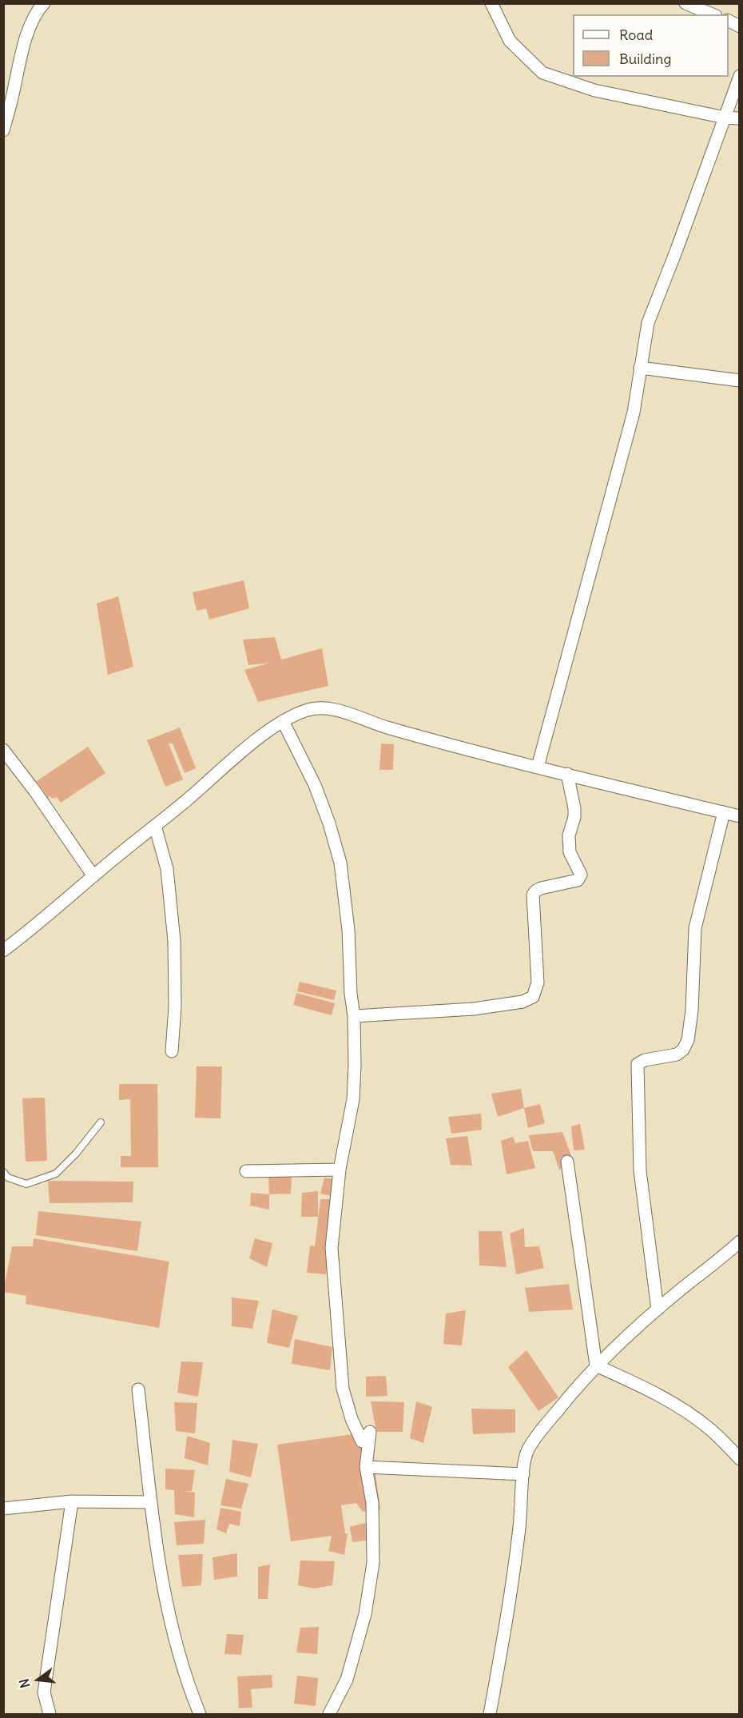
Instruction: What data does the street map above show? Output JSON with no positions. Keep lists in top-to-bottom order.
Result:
{
  "legend": ["Road", "Building"],
  "north": "left"
}
